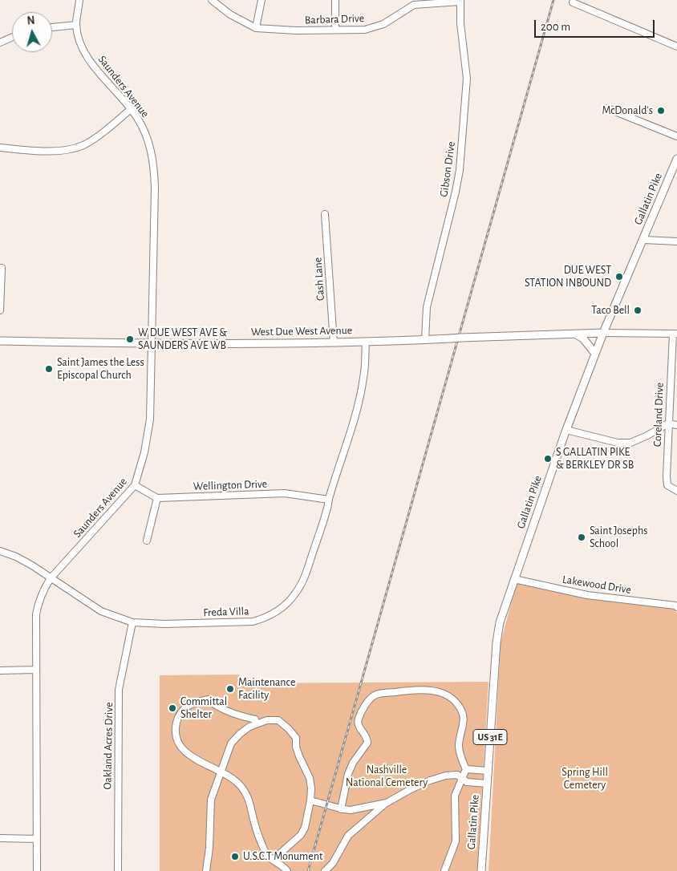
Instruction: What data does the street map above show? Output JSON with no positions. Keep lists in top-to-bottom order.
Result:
{
  "streets": {
    "main road": ["Gallatin Pike", "West Due West Avenue", "US 31E"],
    "street": [
      "Barbara Drive",
      "Saunders Avenue",
      "Gibson Drive",
      "Cash Lane",
      "Coreland Drive",
      "Wellington Drive",
      "Lakewood Drive",
      "Freda Villa",
      "Oakland Acres Drive"
    ]
  },
  "crossings": [
    ["Barbara Drive", "Gibson Drive"],
    ["Saunders Avenue", "West Due West Avenue"],
    ["Saunders Avenue", "Freda Villa"],
    ["Gibson Drive", "West Due West Avenue"],
    ["Gallatin Pike", "West Due West Avenue"],
    ["Gallatin Pike", "Lakewood Drive"],
    ["Cash Lane", "West Due West Avenue"],
    ["West Due West Avenue", "Freda Villa"],
    ["Wellington Drive", "Freda Villa"],
    ["Freda Villa", "Oakland Acres Drive"]
  ],
  "parks": ["Nashville National Cemetery", "Spring Hill Cemetery"],
  "places": [
    "McDonald's",
    "DUE WEST STATION INBOUND",
    "Taco Bell",
    "W DUE WEST AVE & SAUNDERS AVE WB",
    "Saint James the Less Episcopal Church",
    "S GALLATIN PIKE & BERKLEY DR SB",
    "Saint Josephs School",
    "Maintenance Facility",
    "Committal Shelter",
    "U.S.C.T Monument"
  ],
  "scale_bar": "200 m",
  "north": "top"
}
